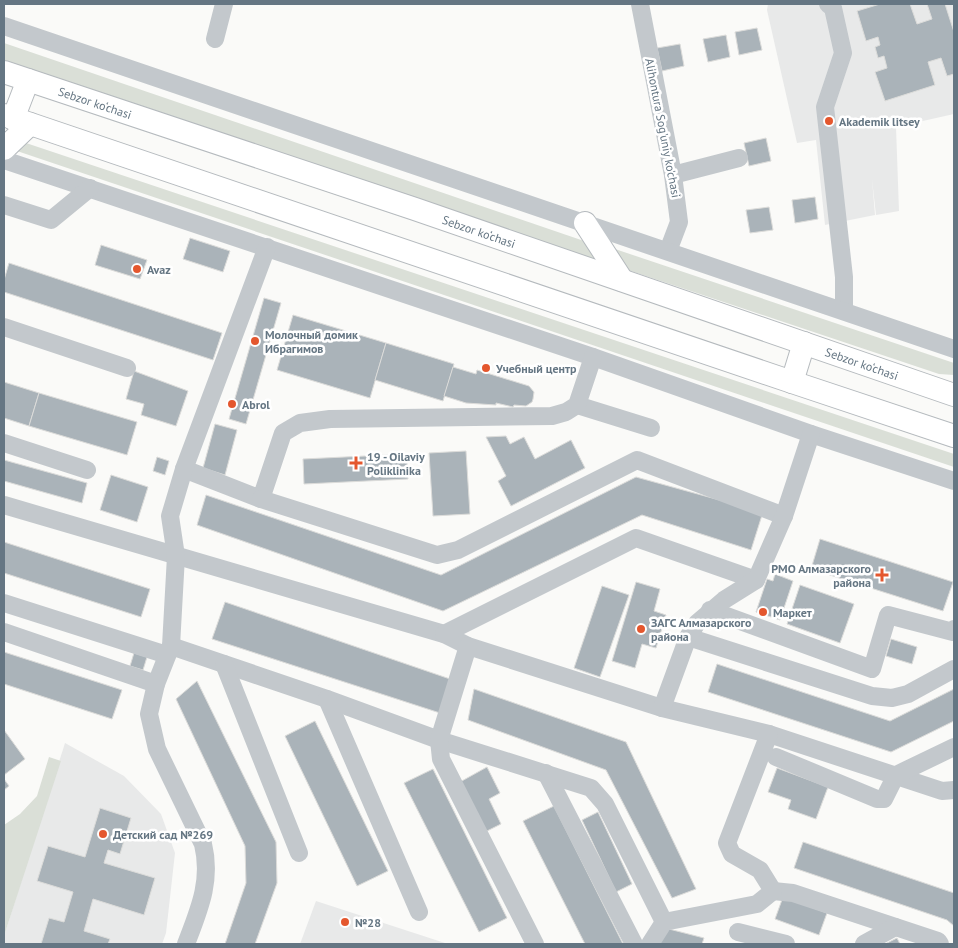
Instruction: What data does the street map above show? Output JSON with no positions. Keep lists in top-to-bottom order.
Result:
{
  "streets": {
    "main road": ["Sebzor ko‘chasi"],
    "street": ["Alihontura Sog'uniy ko'chasi"]
  },
  "places": {
    "other": [
      "Akademik litsey",
      "Avaz",
      "Молочный домик Ибрагимов",
      "Учебный центр",
      "Abrol",
      "Маркет",
      "ЗАГС Алмазарского района",
      "Детский сад №269",
      "№28"
    ],
    "health": ["19 - Oilaviy Poliklinika", "РМО Алмазарского района"]
  }
}
